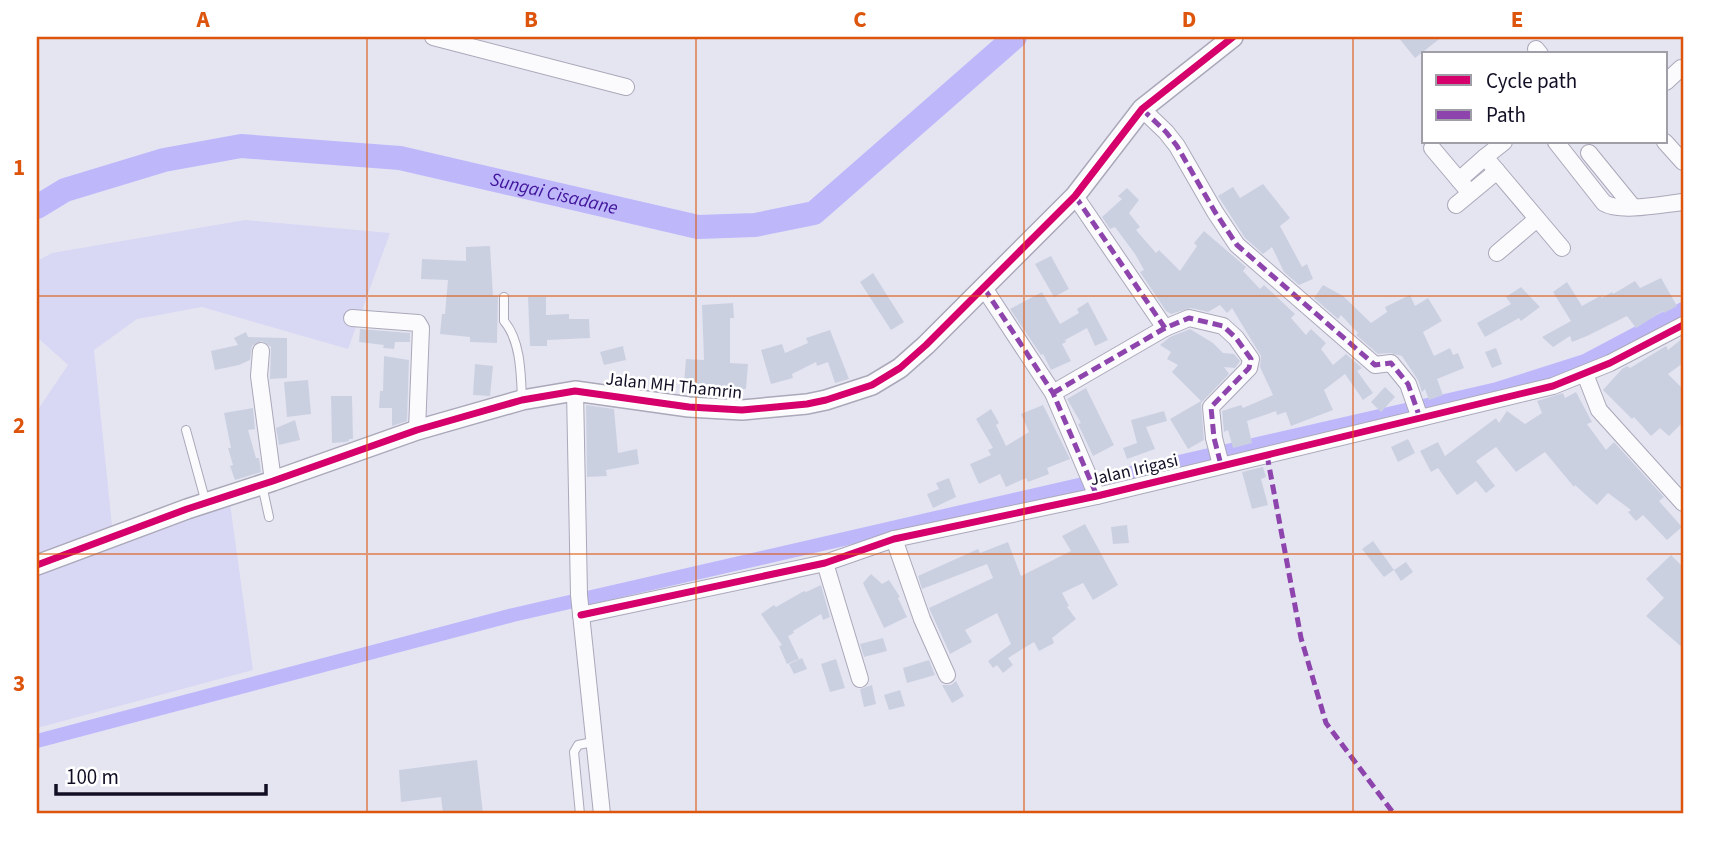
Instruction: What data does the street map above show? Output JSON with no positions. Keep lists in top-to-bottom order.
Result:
{
  "streets": {
    "street": ["Jalan MH Thamrin", "Jalan Irigasi"]
  },
  "water": ["Sungai Cisadane"],
  "legend": ["Cycle path", "Path"],
  "scale_bar": "100 m",
  "grid": {
    "columns": [
      "A",
      "B",
      "C",
      "D",
      "E"
    ],
    "rows": ["1", "2", "3"]
  }
}
